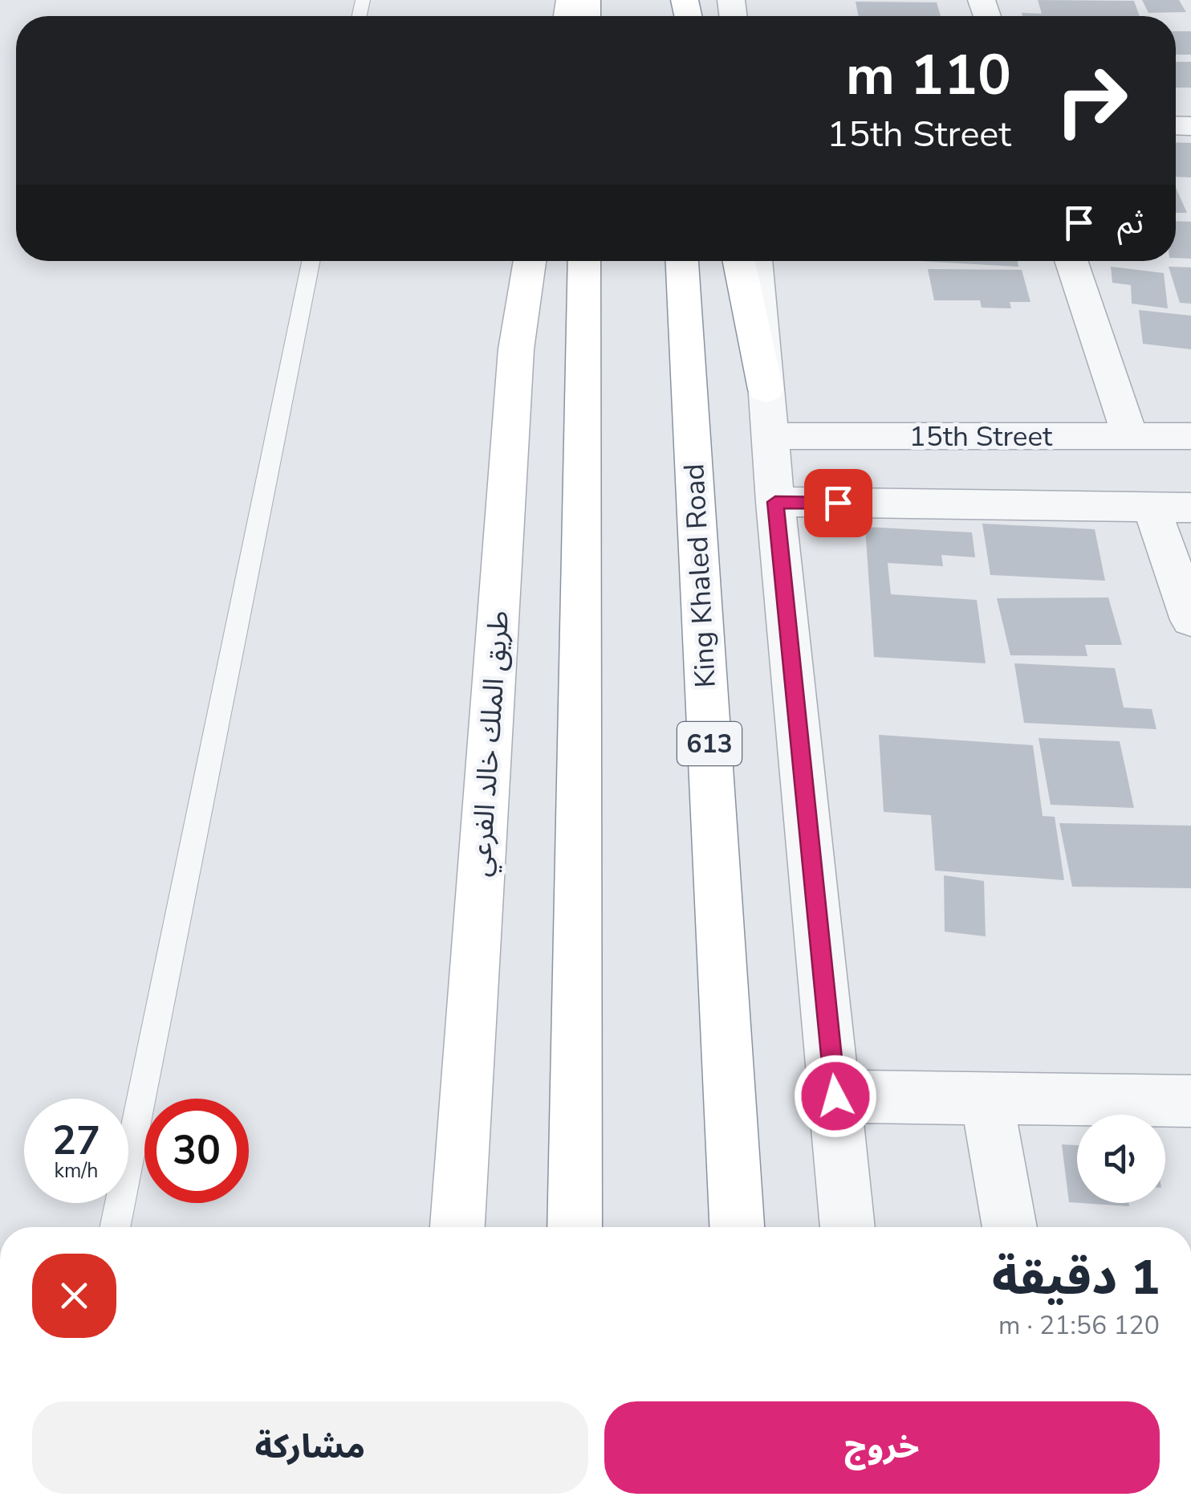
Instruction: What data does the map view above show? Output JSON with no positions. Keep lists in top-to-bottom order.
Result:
{
  "streets": {
    "main road": ["King Khaled Road", "طريق الملك خالد الفرعي", "613"],
    "street": ["15th Street"]
  },
  "page": {
    "turn": ["110 m", "15th Street"],
    "then": "ثم",
    "speed": "27 km/h",
    "limit": "30",
    "heading": ["1 دقيقة", "120 m · 21:56"],
    "buttons": ["خروج", "مشاركة"]
  }
}
